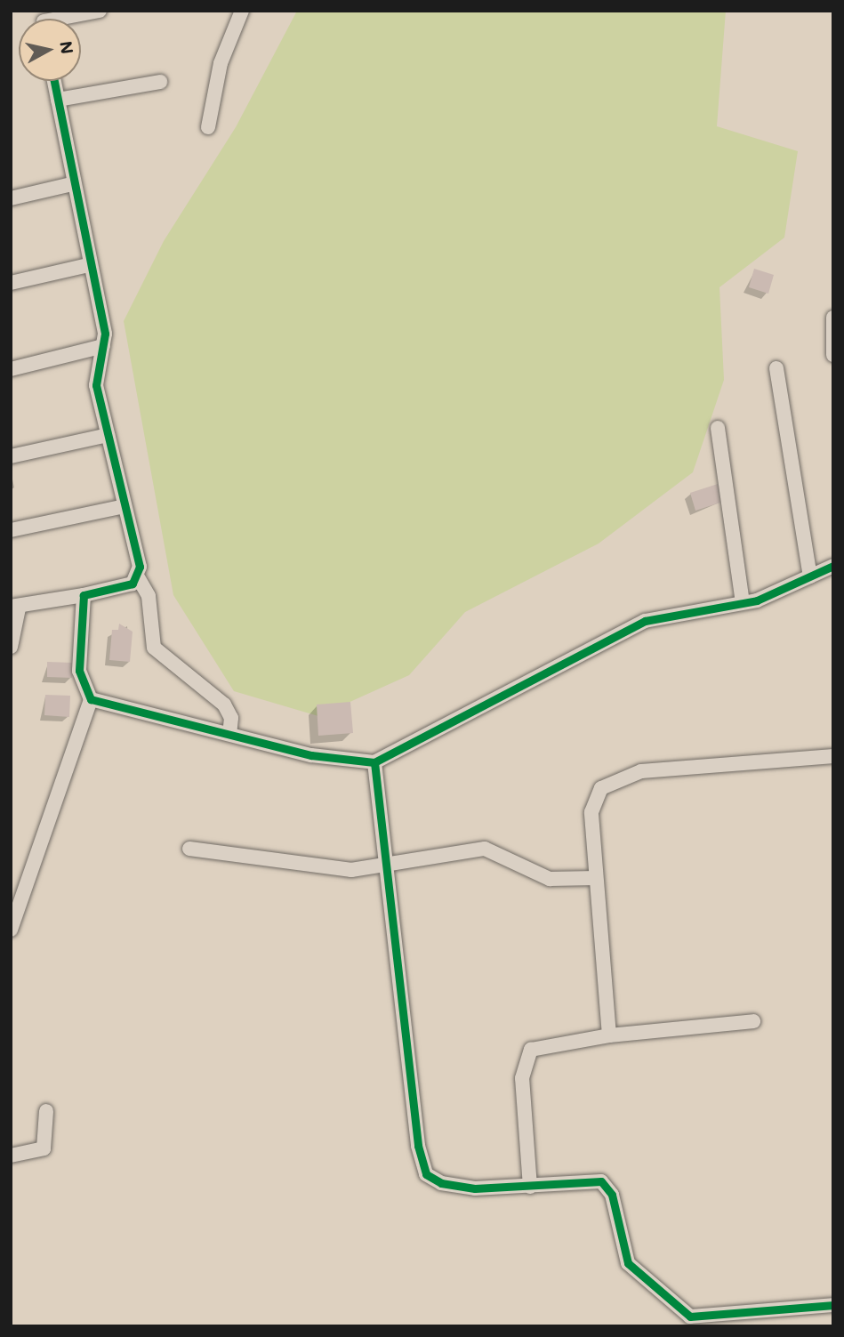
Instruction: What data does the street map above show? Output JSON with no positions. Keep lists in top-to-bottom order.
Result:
{
  "north": "right"
}
